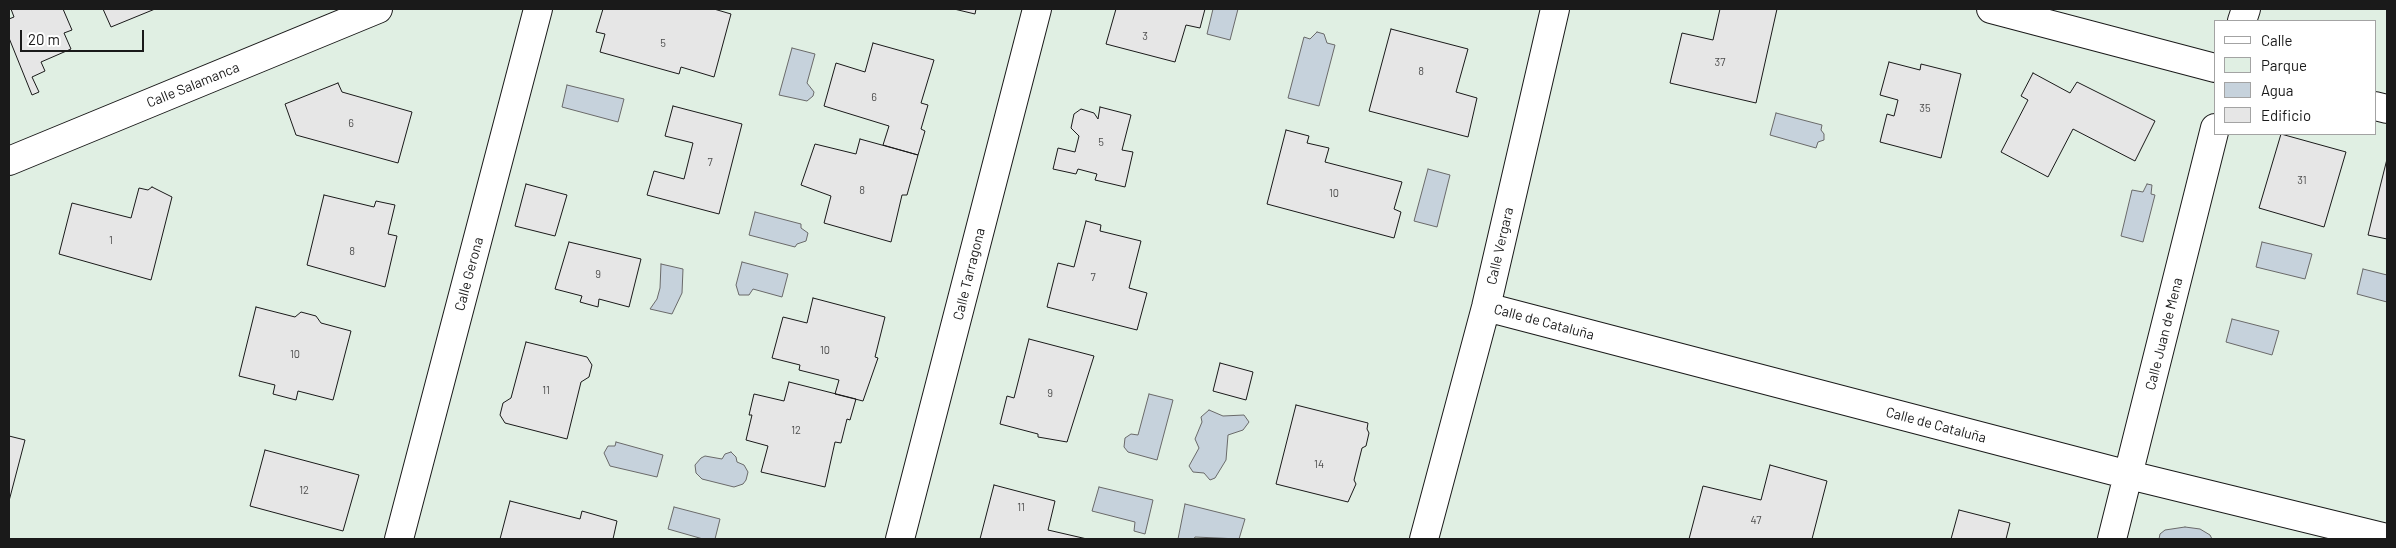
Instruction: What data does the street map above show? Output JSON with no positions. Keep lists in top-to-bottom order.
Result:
{
  "streets": {
    "street": [
      "Calle Salamanca",
      "Calle Vergara",
      "Calle Gerona",
      "Calle Tarragona",
      "Calle de Cataluña",
      "Calle Juan de Mena"
    ]
  },
  "crossings": [
    ["Calle Vergara", "Calle de Cataluña"],
    ["Calle de Cataluña", "Calle Juan de Mena"]
  ],
  "house_numbers": [
    "3",
    "5",
    "37",
    "8",
    "6",
    "35",
    "6",
    "5",
    "7",
    "31",
    "8",
    "10",
    "1",
    "8",
    "9",
    "7",
    "10",
    "10",
    "11",
    "9",
    "12",
    "14",
    "12",
    "11",
    "47"
  ],
  "legend": [
    "Calle",
    "Parque",
    "Agua",
    "Edificio"
  ],
  "scale_bar": "20 m"
}
